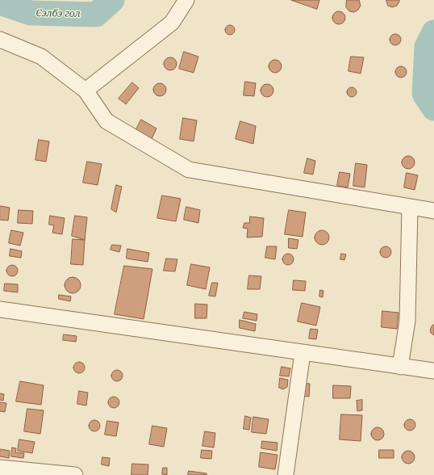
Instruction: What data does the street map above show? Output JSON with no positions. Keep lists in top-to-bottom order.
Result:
{
  "water": ["Сэлбэ гол"]
}
